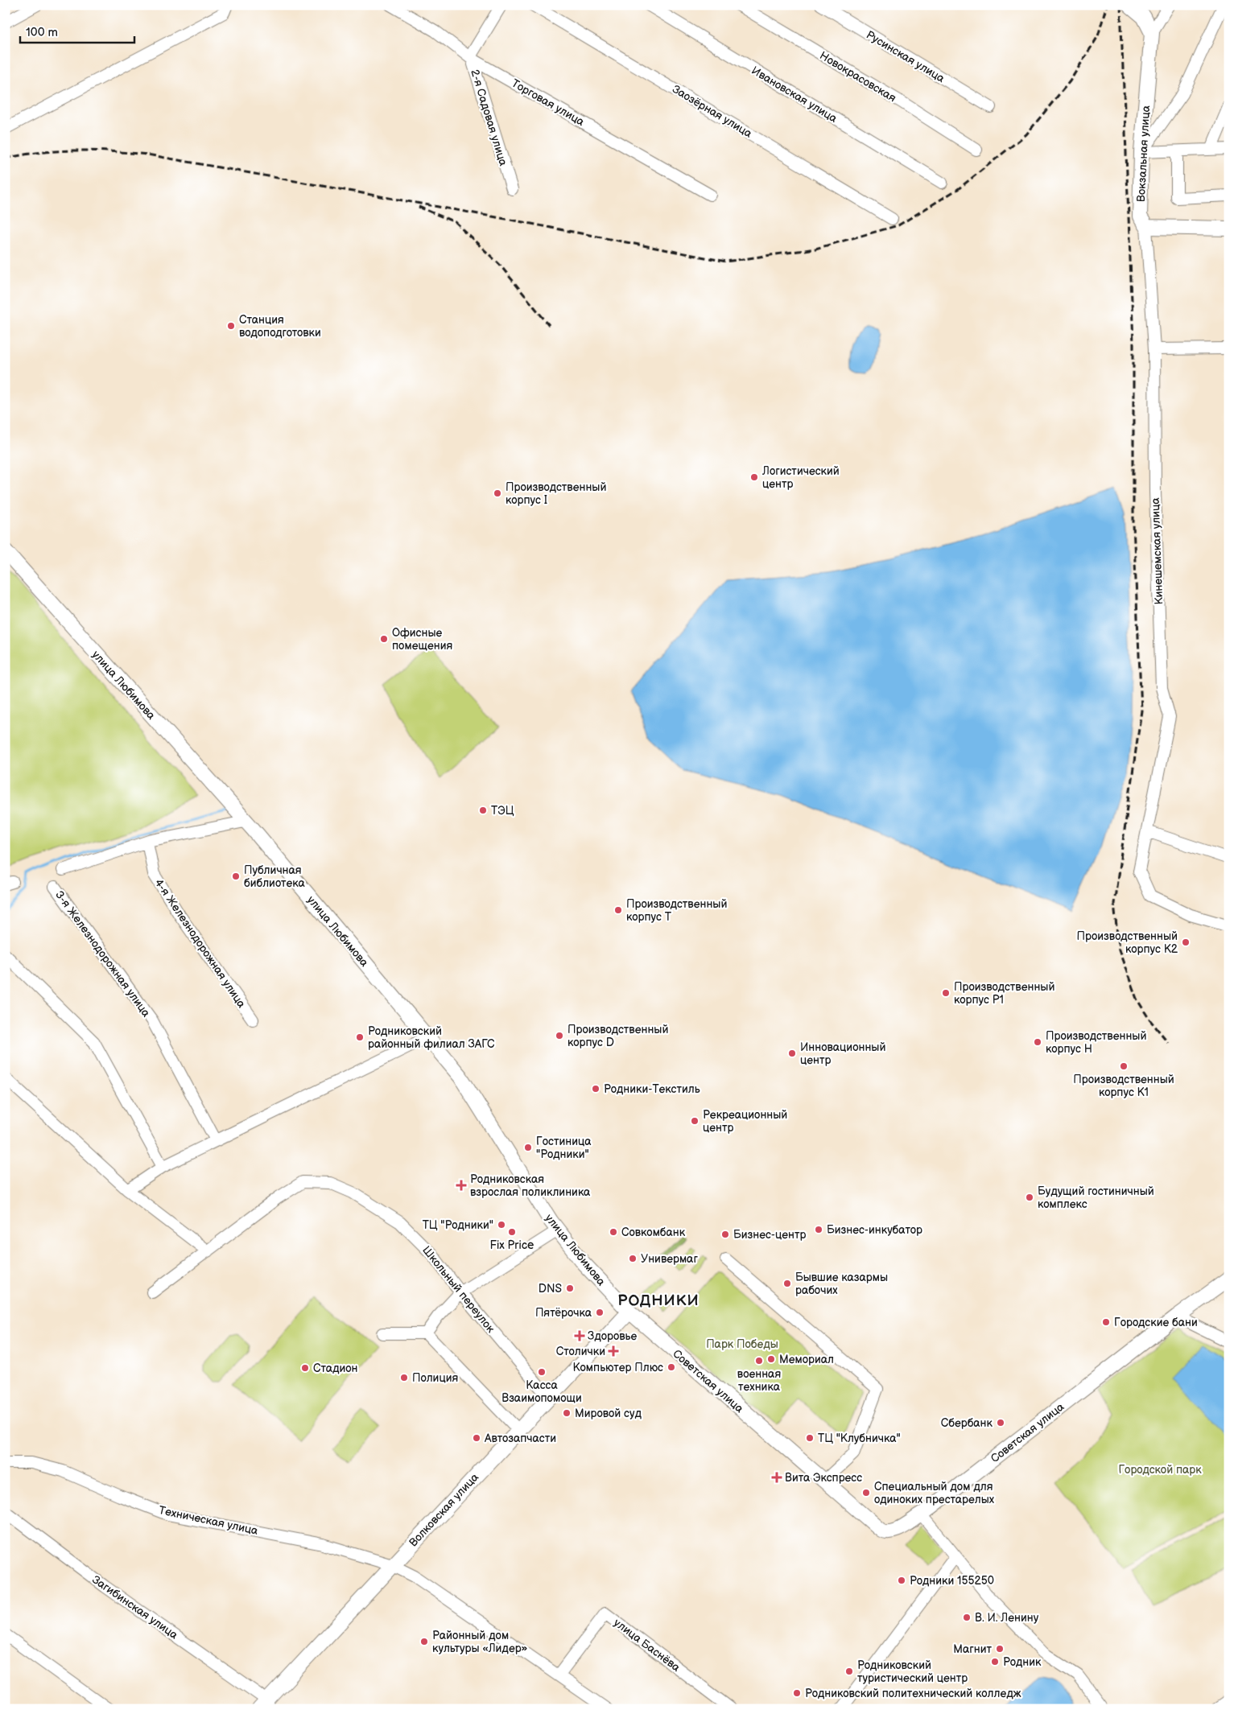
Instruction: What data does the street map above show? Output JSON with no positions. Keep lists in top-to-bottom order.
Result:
{
  "streets": {
    "main road": [
      "Вокзальная улица",
      "улица Любимова",
      "Советская улица",
      "Волковская улица"
    ],
    "street": [
      "Русинская улица",
      "Новокрасовская",
      "Ивановская улица",
      "Торговая улица",
      "Заозёрная улица",
      "2-я Садовая улица",
      "Кинешемская улица",
      "4-я Железнодорожная улица",
      "3-я Железнодорожная улица",
      "Школьный переулок",
      "Техническая улица",
      "Загибинская улица",
      "улица Баснёва"
    ]
  },
  "crossings": [
    ["Торговая улица", "2-я Садовая улица"],
    ["Вокзальная улица", "Кинешемская улица"],
    ["улица Любимова", "Советская улица"],
    ["улица Любимова", "Волковская улица"],
    ["Школьный переулок", "Волковская улица"],
    ["Советская улица", "Волковская улица"],
    ["Волковская улица", "Техническая улица"],
    ["Волковская улица", "Загибинская улица"],
    ["Техническая улица", "улица Баснёва"]
  ],
  "districts": ["РОДНИКИ"],
  "parks": ["Парк Победы", "Городской парк"],
  "places": {
    "other": [
      "Станция водоподготовки",
      "Логистический центр",
      "Производственный корпус I",
      "Офисные помещения",
      "ТЭЦ",
      "Публичная библиотека",
      "Производственный корпус T",
      "Производственный корпус K2",
      "Производственный корпус P1",
      "Производственный корпус D",
      "Родниковский районный филиал ЗАГС",
      "Производственный корпус H",
      "Инновационный центр",
      "Производственный корпус K1",
      "Родники-Текстиль",
      "Рекреационный центр",
      "Гостиница \"Родники\"",
      "Будущий гостиничный комплекс",
      "ТЦ \"Родники\"",
      "Бизнес-инкубатор",
      "Fix Price",
      "Совкомбанк",
      "Бизнес-центр",
      "Универмаг",
      "Бывшие казармы рабочих",
      "DNS",
      "Пятёрочка",
      "Городские бани",
      "Мемориал",
      "военная техника",
      "Компьютер Плюс",
      "Стадион",
      "Касса Взаимопомощи",
      "Полиция",
      "Мировой суд",
      "Сбербанк",
      "Автозапчасти",
      "ТЦ \"Клубничка\"",
      "Специальный дом для одиноких престарелых",
      "Родники 155250",
      "В. И. Ленину",
      "Районный дом культуры «Лидер»",
      "Магнит",
      "Родник",
      "Родниковский туристический центр",
      "Родниковский политехнический колледж"
    ],
    "health": [
      "Родниковская взрослая поликлиника",
      "Здоровье",
      "Столички",
      "Вита Экспресс"
    ]
  },
  "scale_bar": "100 m"
}
